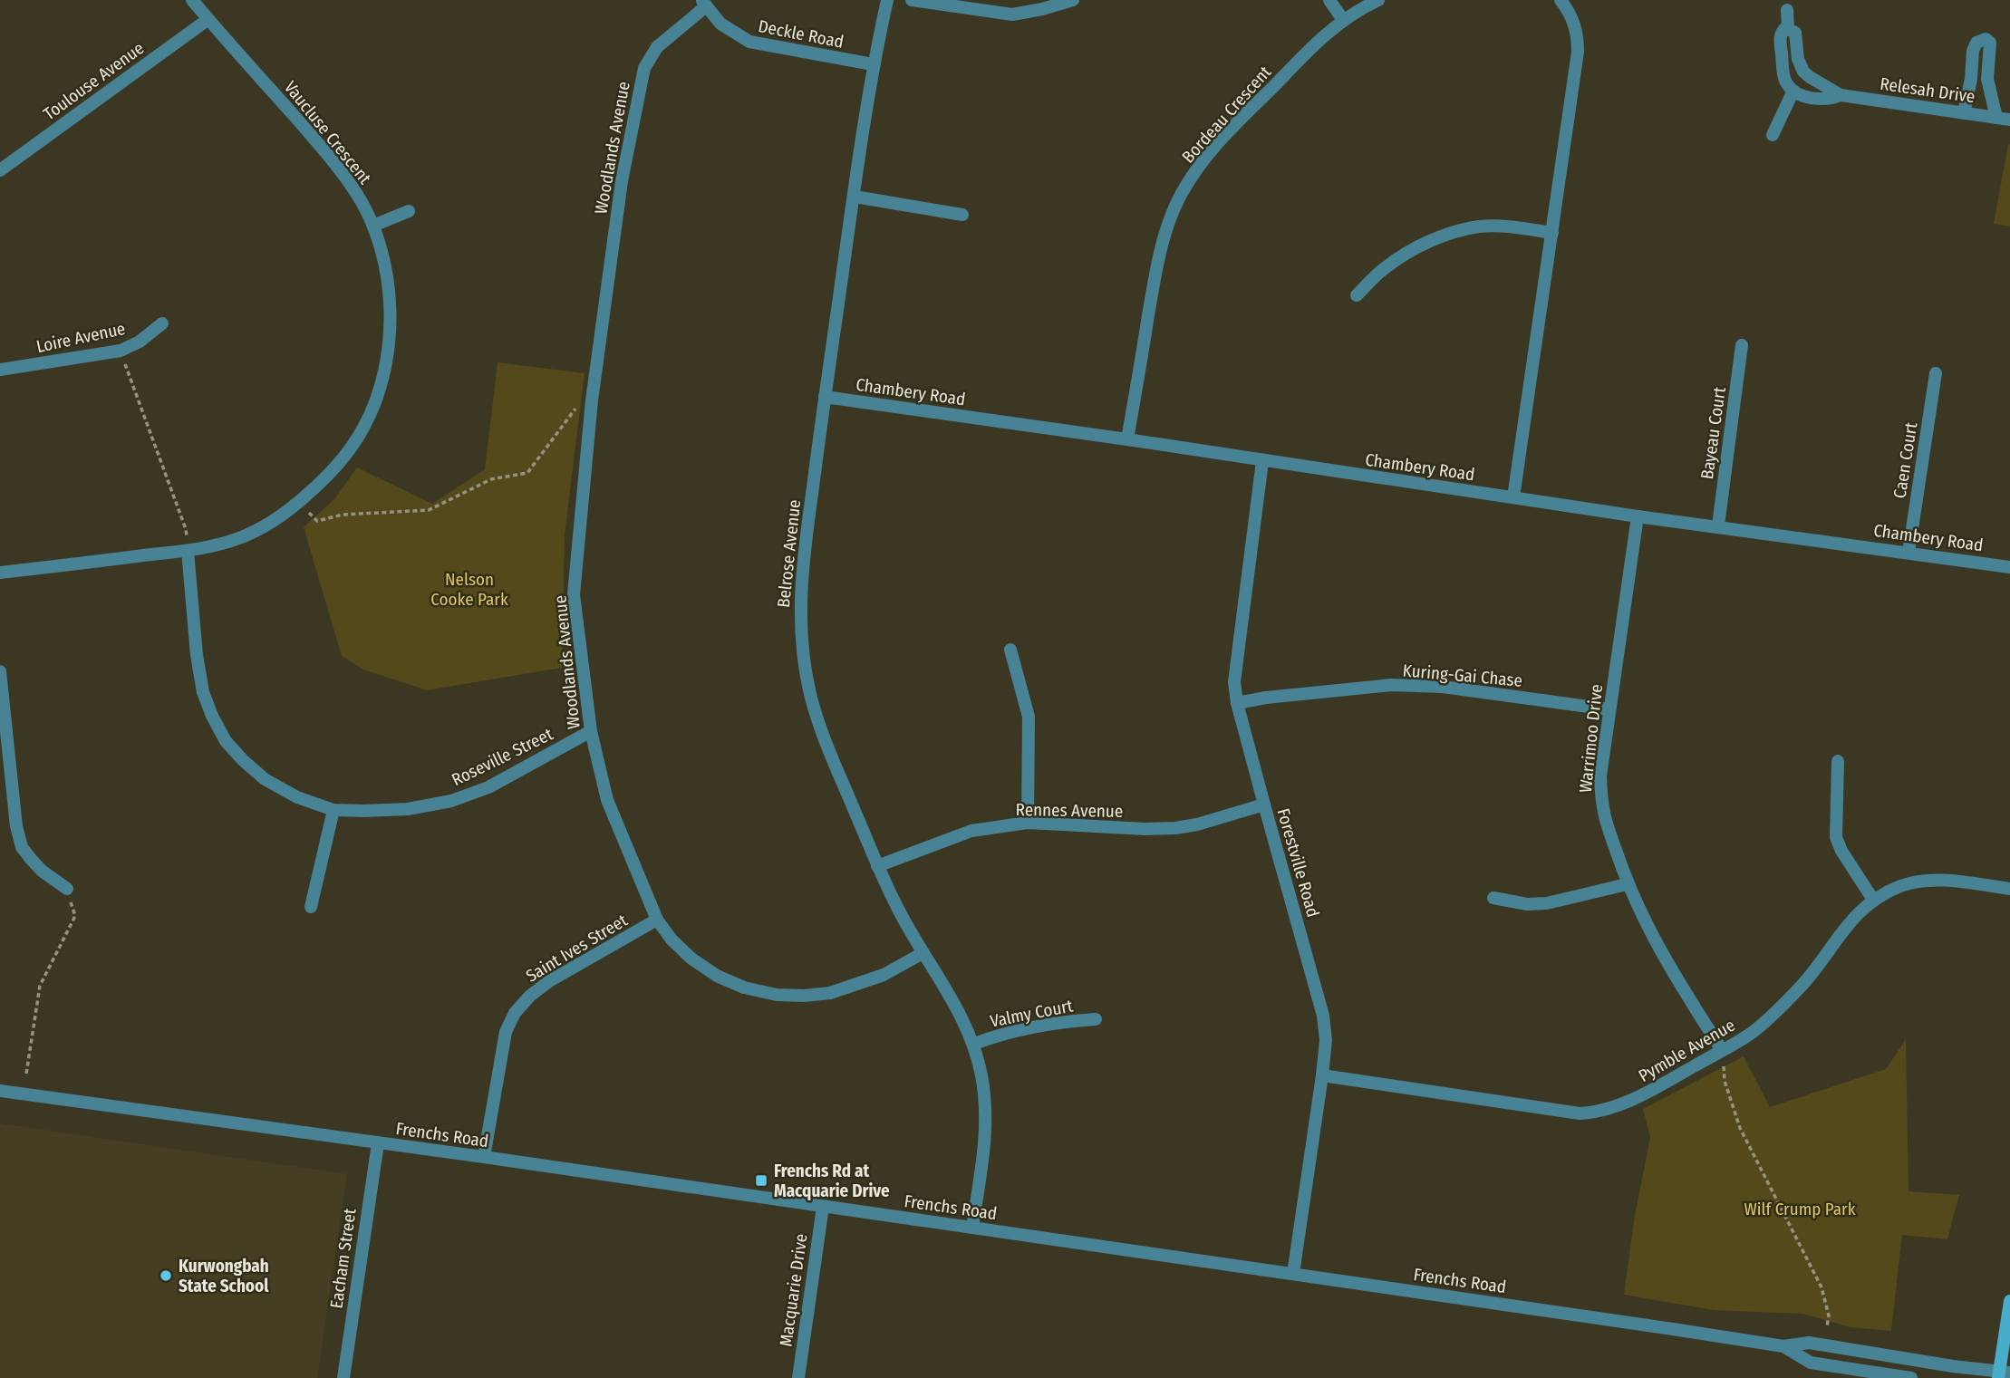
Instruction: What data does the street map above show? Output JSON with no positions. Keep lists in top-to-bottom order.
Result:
{
  "streets": {
    "street": [
      "Deckle Road",
      "Toulouse Avenue",
      "Relesah Drive",
      "Bordeau Crescent",
      "Vaucluse Crescent",
      "Woodlands Avenue",
      "Loire Avenue",
      "Chambery Road",
      "Bayeau Court",
      "Caen Court",
      "Belrose Avenue",
      "Kuring-Gai Chase",
      "Warrimoo Drive",
      "Roseville Street",
      "Rennes Avenue",
      "Forestville Road",
      "Saint Ives Street",
      "Valmy Court",
      "Pymble Avenue",
      "Frenchs Road",
      "Eacham Street",
      "Macquarie Drive"
    ]
  },
  "crossings": [
    ["Deckle Road", "Woodlands Avenue"],
    ["Deckle Road", "Belrose Avenue"],
    ["Toulouse Avenue", "Vaucluse Crescent"],
    ["Bordeau Crescent", "Chambery Road"],
    ["Vaucluse Crescent", "Roseville Street"],
    ["Woodlands Avenue", "Belrose Avenue"],
    ["Woodlands Avenue", "Roseville Street"],
    ["Woodlands Avenue", "Saint Ives Street"],
    ["Chambery Road", "Bayeau Court"],
    ["Chambery Road", "Caen Court"],
    ["Chambery Road", "Belrose Avenue"],
    ["Chambery Road", "Warrimoo Drive"],
    ["Chambery Road", "Forestville Road"],
    ["Belrose Avenue", "Rennes Avenue"],
    ["Belrose Avenue", "Valmy Court"],
    ["Belrose Avenue", "Frenchs Road"],
    ["Kuring-Gai Chase", "Warrimoo Drive"],
    ["Kuring-Gai Chase", "Forestville Road"],
    ["Warrimoo Drive", "Pymble Avenue"],
    ["Rennes Avenue", "Forestville Road"],
    ["Forestville Road", "Pymble Avenue"],
    ["Forestville Road", "Frenchs Road"],
    ["Saint Ives Street", "Frenchs Road"],
    ["Frenchs Road", "Eacham Street"],
    ["Frenchs Road", "Macquarie Drive"]
  ],
  "parks": ["Nelson Cooke Park", "Wilf Crump Park"],
  "places": {
    "transit": ["Frenchs Rd at Macquarie Drive"],
    "other": ["Kurwongbah State School"]
  }
}
